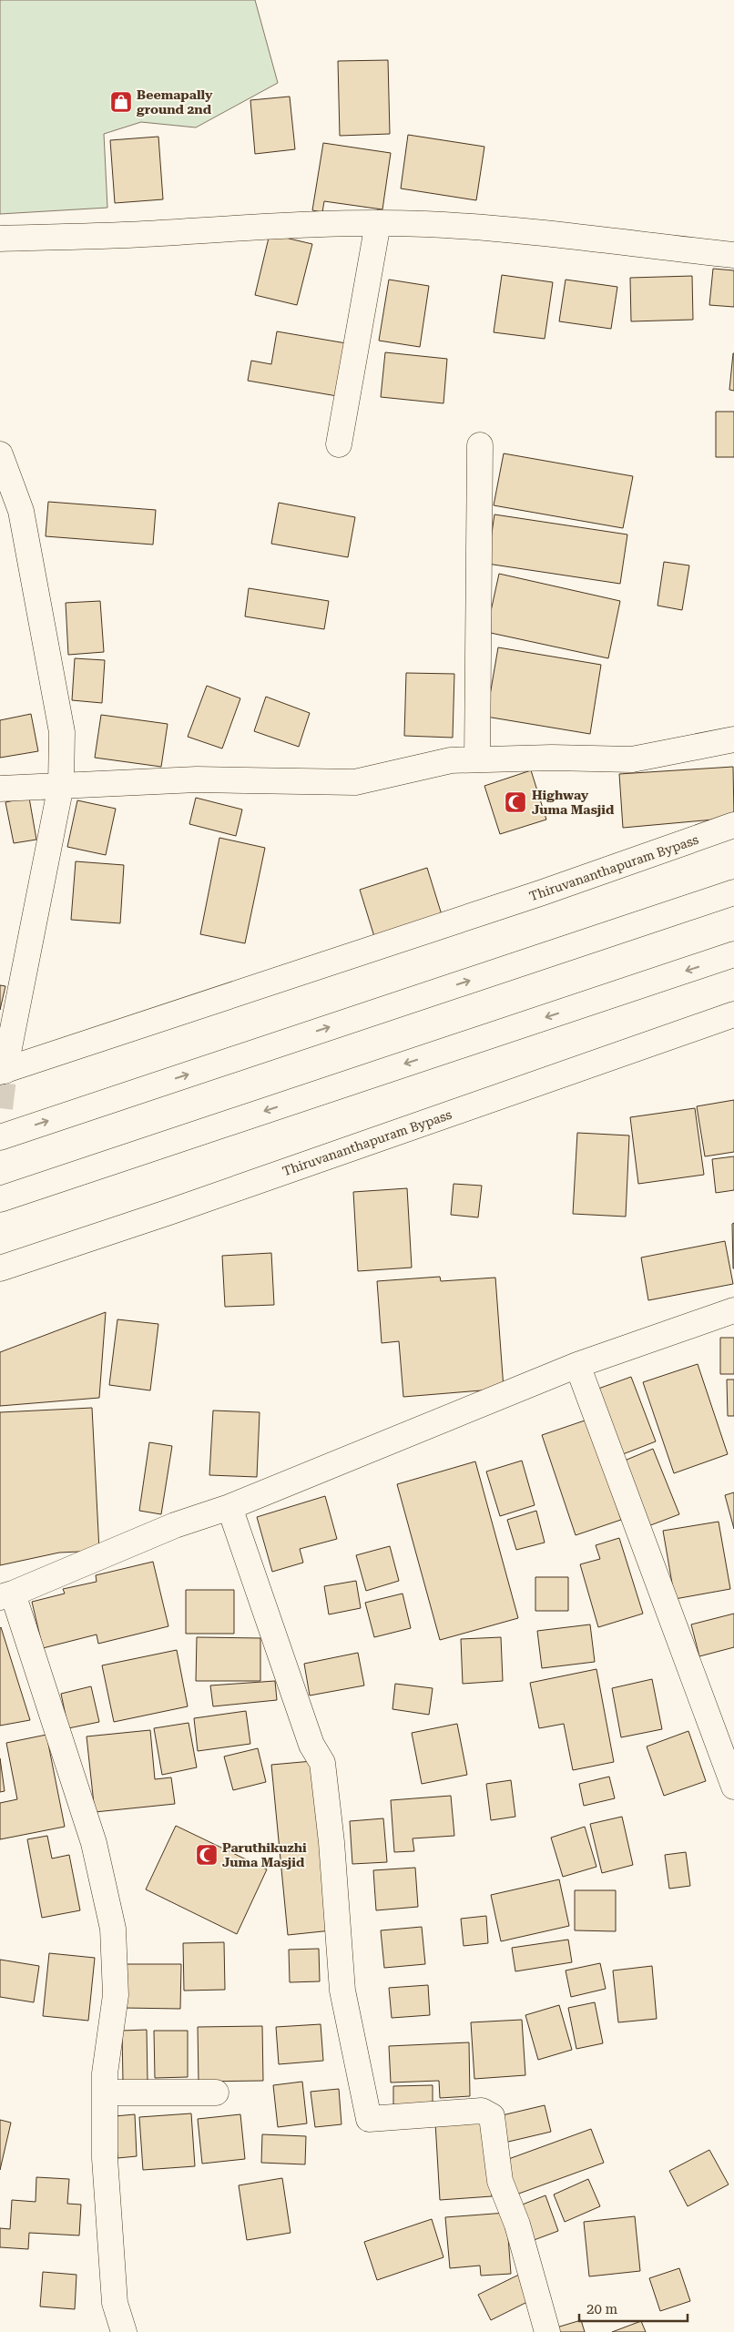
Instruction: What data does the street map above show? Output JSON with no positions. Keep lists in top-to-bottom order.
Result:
{
  "streets": {
    "main road": ["Thiruvananthapuram Bypass"]
  },
  "places": {
    "shop": ["Beemapally ground 2nd"],
    "mosque": ["Highway Juma Masjid", "Paruthikuzhi Juma Masjid"]
  },
  "scale_bar": "20 m"
}
